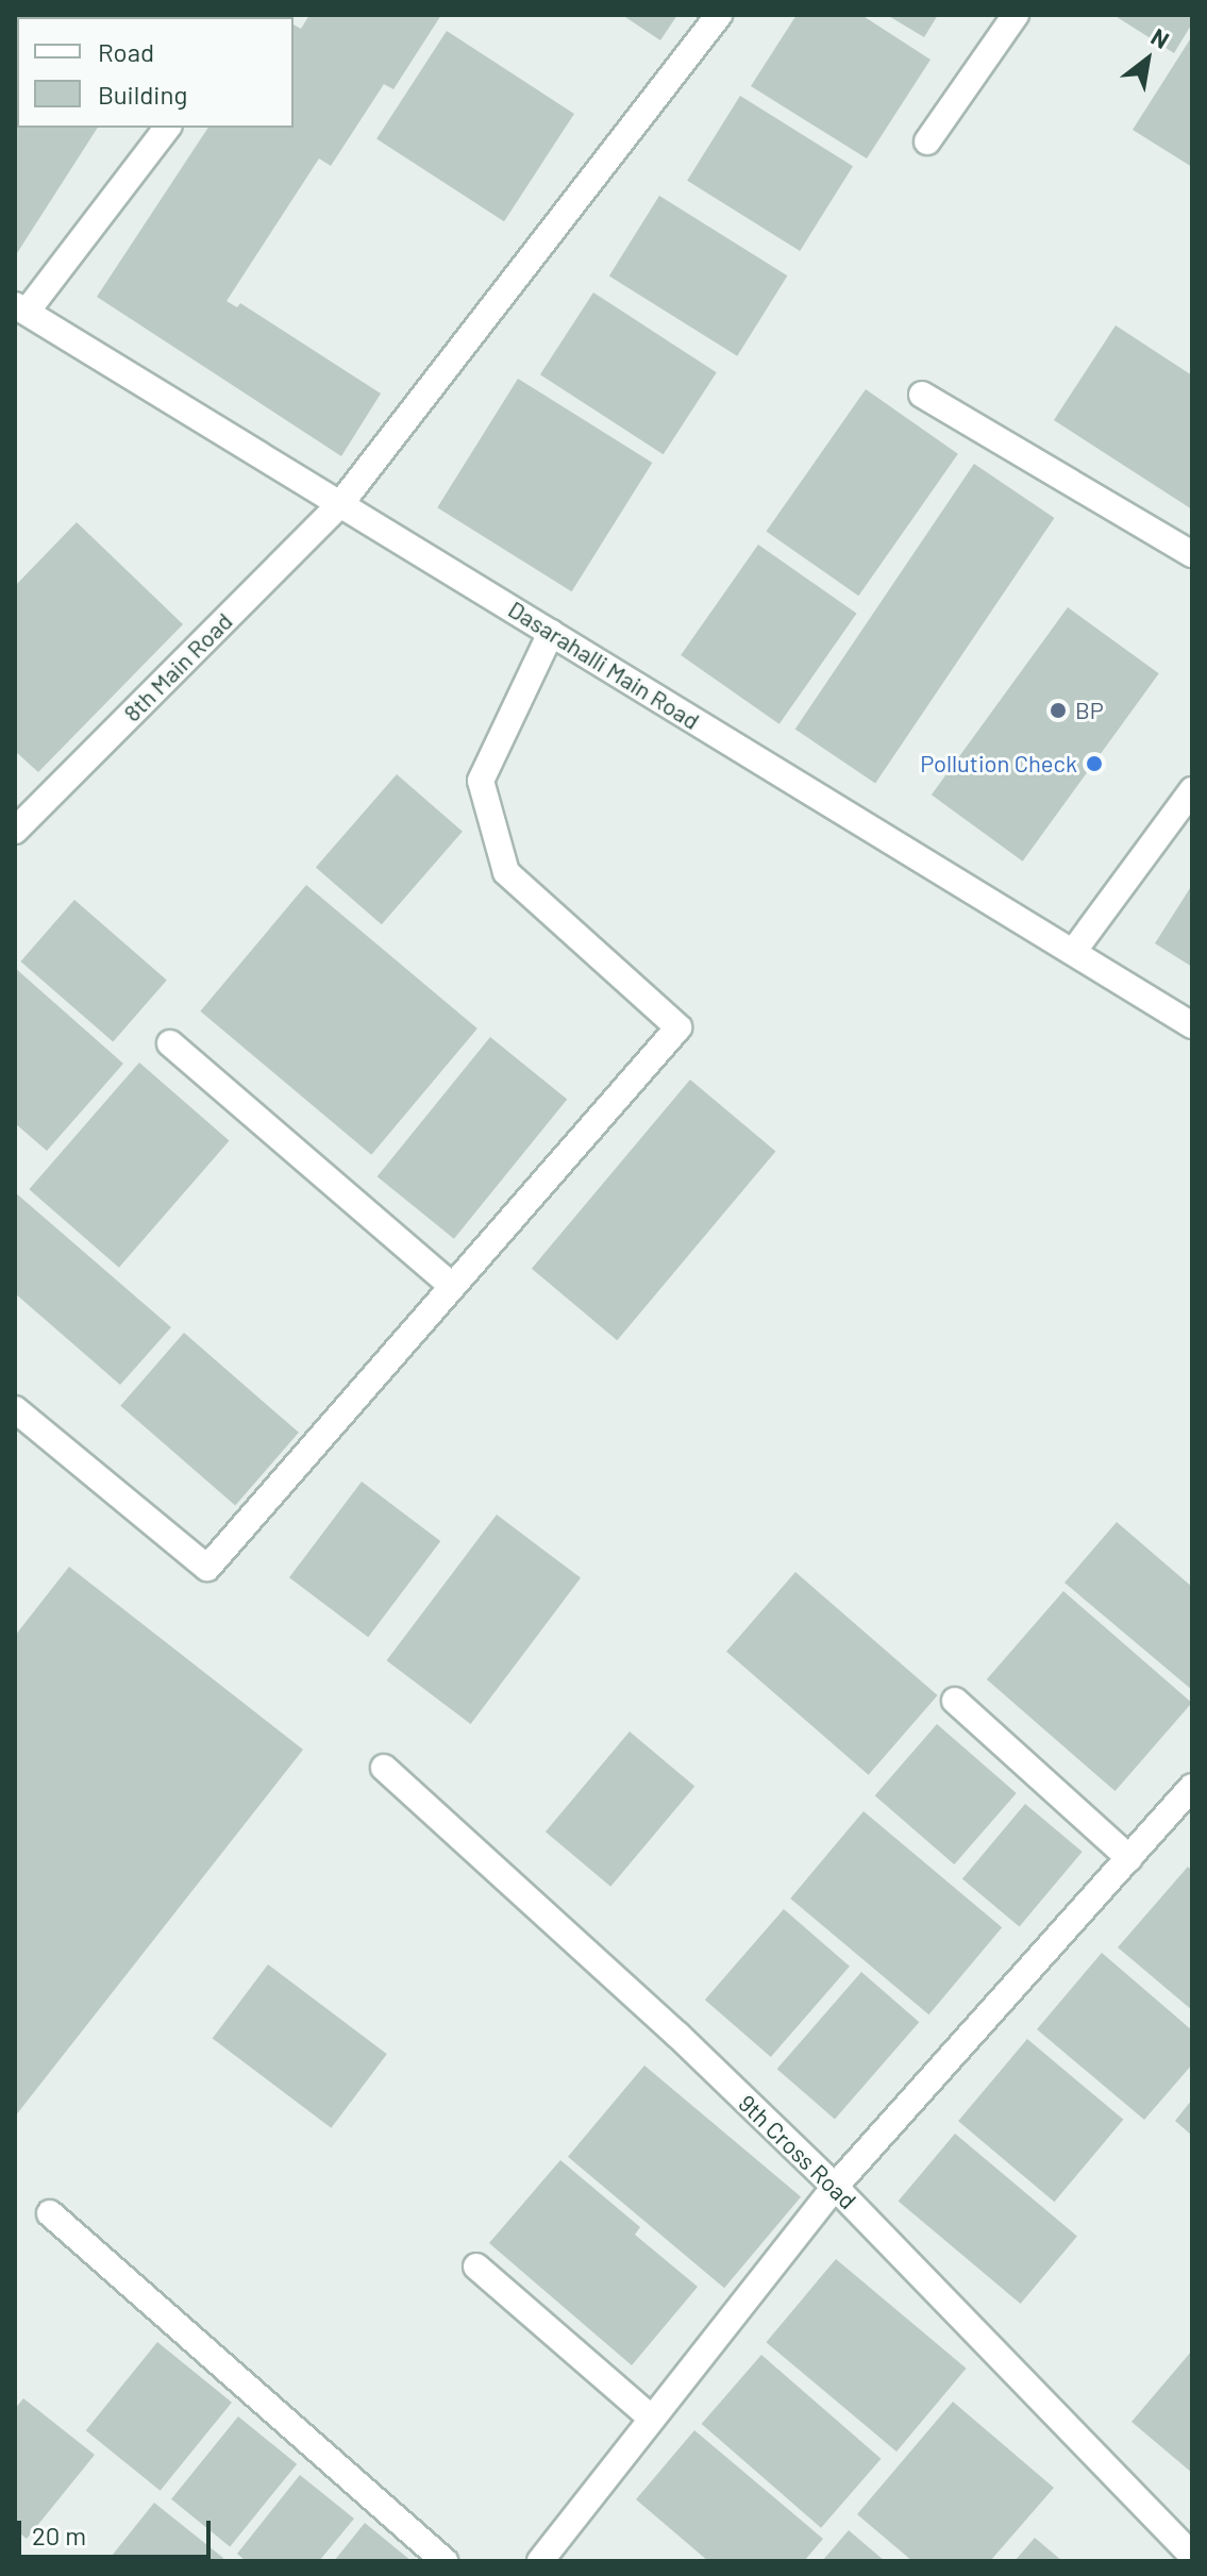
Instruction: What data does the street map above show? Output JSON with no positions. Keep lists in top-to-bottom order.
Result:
{
  "streets": {
    "street": ["Dasarahalli Main Road", "8th Main Road", "9th Cross Road"]
  },
  "crossings": [
    ["Dasarahalli Main Road", "8th Main Road"]
  ],
  "places": ["BP", "Pollution Check"],
  "legend": ["Road", "Building"],
  "scale_bar": "20 m",
  "north": "top right"
}
